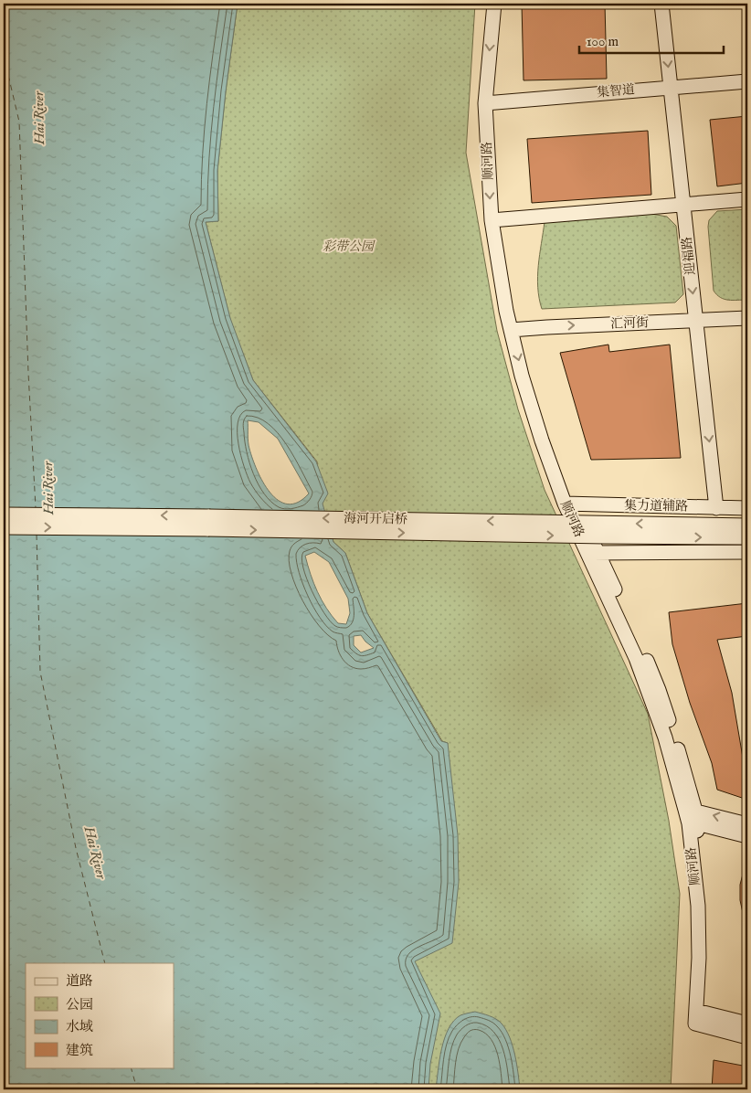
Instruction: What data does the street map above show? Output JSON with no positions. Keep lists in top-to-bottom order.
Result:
{
  "streets": {
    "street": [
      "集智道",
      "顺河路",
      "迎福路",
      "汇河街",
      "集力道辅路",
      "海河开启桥"
    ]
  },
  "crossings": [
    ["集智道", "顺河路"],
    ["集智道", "迎福路"],
    ["顺河路", "汇河街"],
    ["顺河路", "集力道辅路"],
    ["迎福路", "汇河街"],
    ["迎福路", "集力道辅路"]
  ],
  "one_way": ["顺河路", "迎福路"],
  "water": ["Hai River"],
  "parks": ["彩带公园"],
  "legend": [
    "道路",
    "公园",
    "水域",
    "建筑"
  ],
  "scale_bar": "100 m"
}
